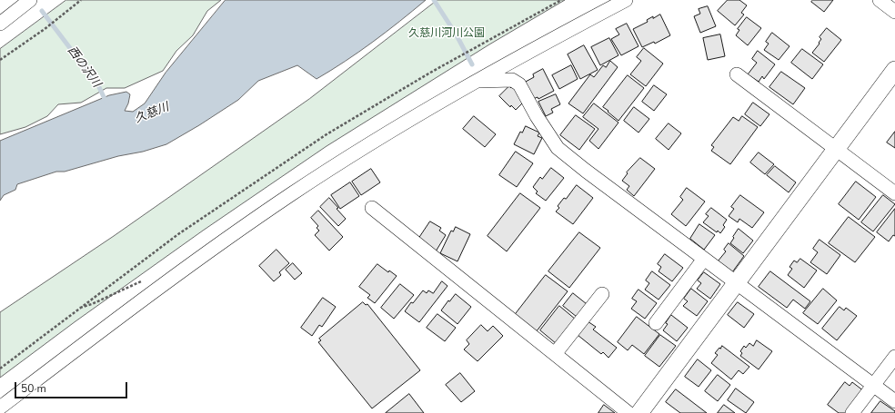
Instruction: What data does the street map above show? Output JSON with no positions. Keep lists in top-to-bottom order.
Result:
{
  "water": ["西の沢川", "久慈川"],
  "parks": ["久慈川河川公園"],
  "scale_bar": "50 m"
}
